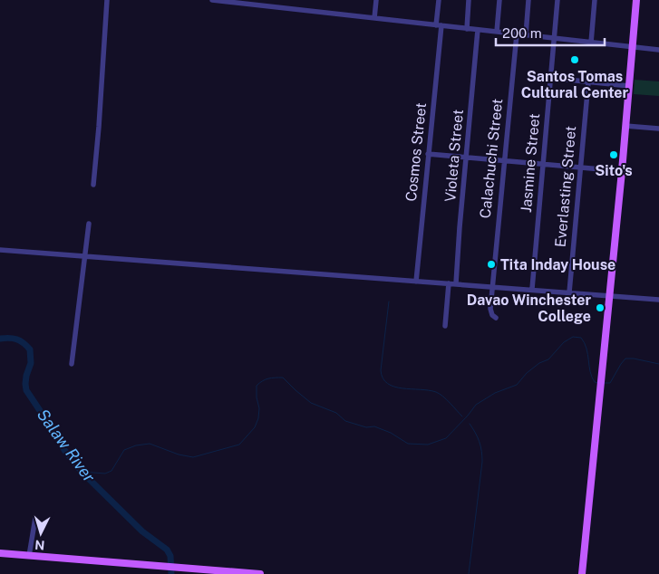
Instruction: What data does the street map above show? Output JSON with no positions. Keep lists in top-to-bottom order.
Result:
{
  "streets": {
    "street": [
      "Cosmos Street",
      "Violeta Street",
      "Calachuchi Street",
      "Jasmine Street",
      "Everlasting Street"
    ]
  },
  "water": ["Salaw River"],
  "places": [
    "Santos Tomas Cultural Center",
    "Sito's",
    "Tita Inday House",
    "Davao Winchester College"
  ],
  "scale_bar": "200 m",
  "north": "bottom"
}
